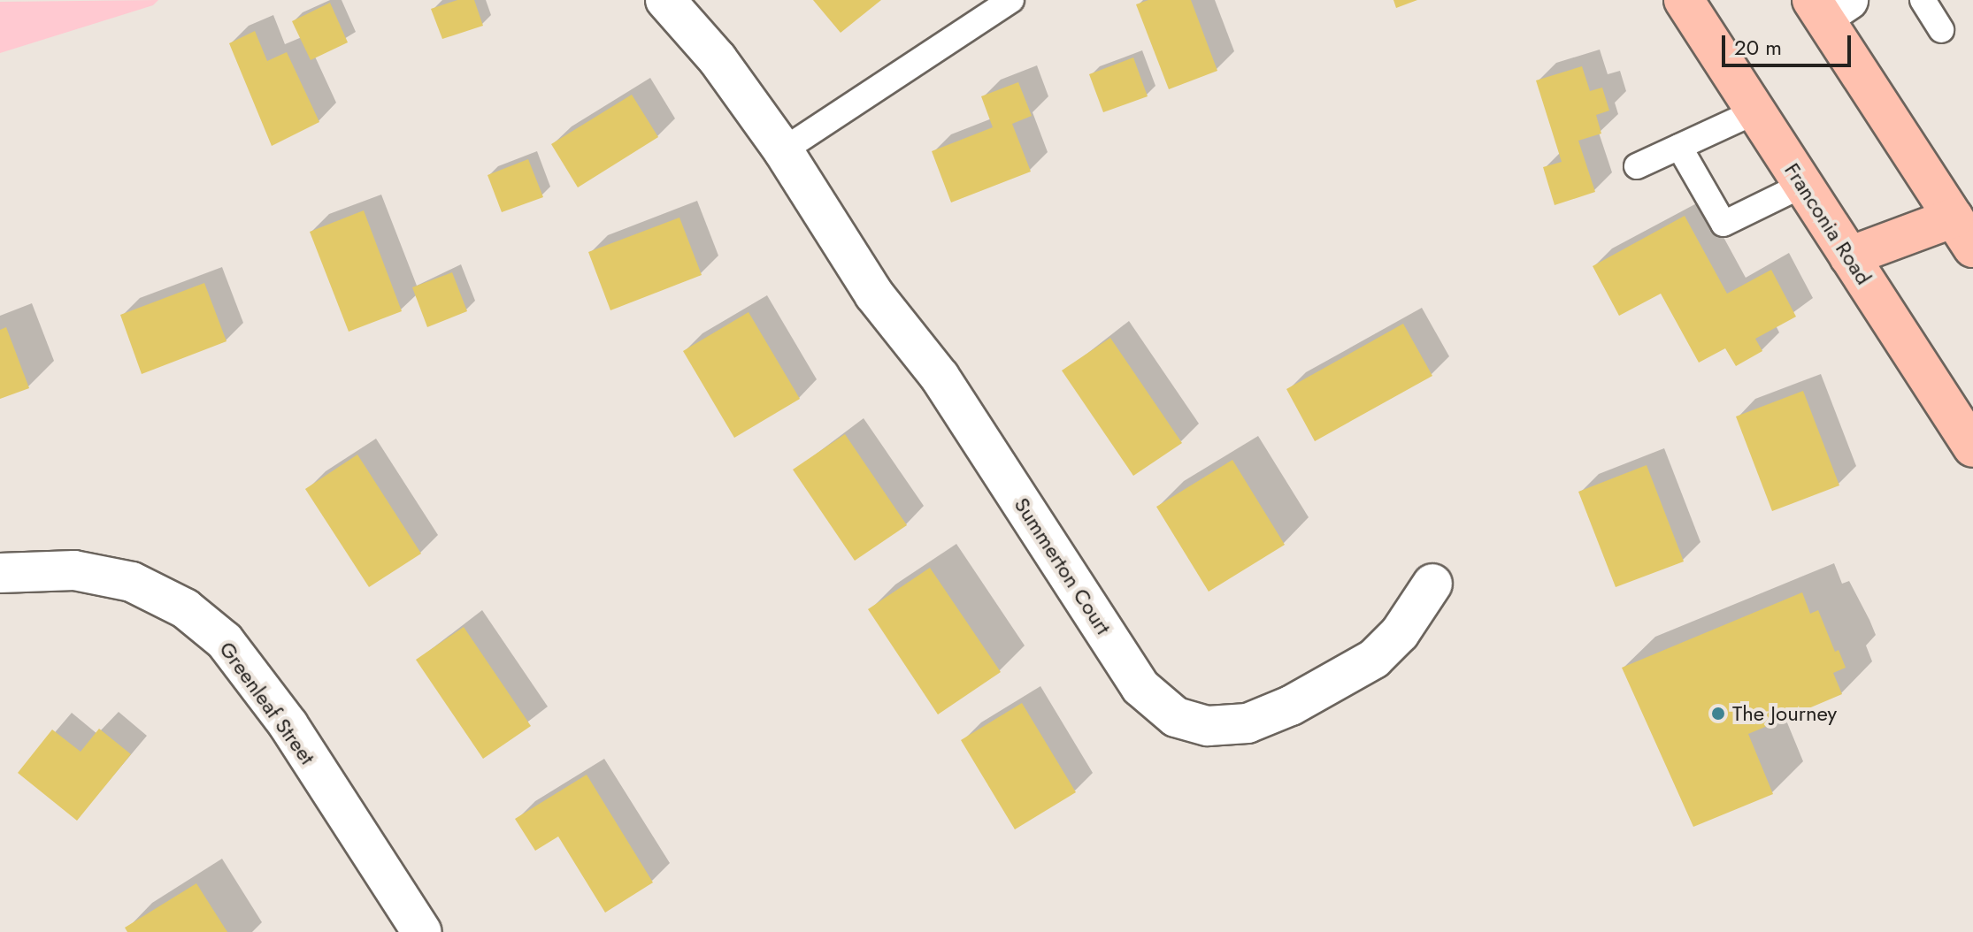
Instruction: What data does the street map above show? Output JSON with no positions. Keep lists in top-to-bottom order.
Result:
{
  "streets": {
    "main road": ["Franconia Road"],
    "street": ["Summerton Court", "Greenleaf Street"]
  },
  "places": ["The Journey"],
  "scale_bar": "20 m"
}
